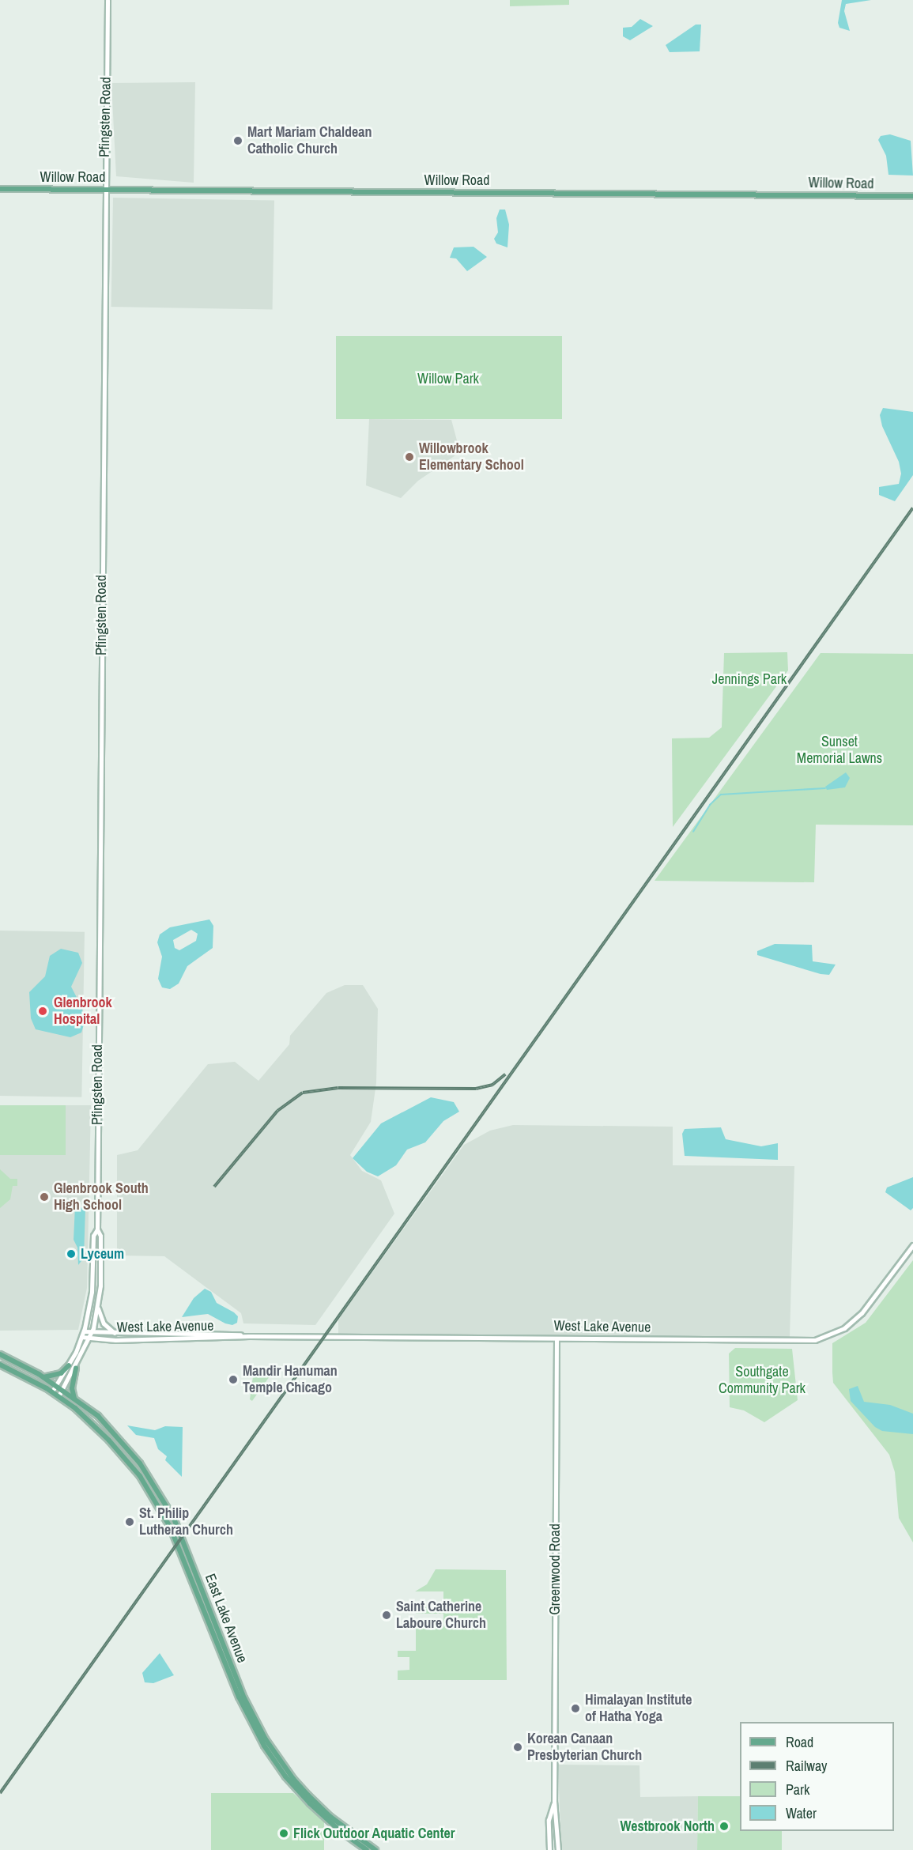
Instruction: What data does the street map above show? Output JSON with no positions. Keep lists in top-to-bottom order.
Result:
{
  "streets": {
    "main road": [
      "Pfingsten Road",
      "Willow Road",
      "West Lake Avenue",
      "Greenwood Road",
      "East Lake Avenue"
    ]
  },
  "crossings": [
    ["Pfingsten Road", "Willow Road"],
    ["Pfingsten Road", "West Lake Avenue"],
    ["Pfingsten Road", "East Lake Avenue"],
    ["West Lake Avenue", "Greenwood Road"]
  ],
  "parks": [
    "Willow Park",
    "Jennings Park",
    "Sunset Memorial Lawns",
    "Southgate Community Park"
  ],
  "places": [
    "Mart Mariam Chaldean Catholic Church",
    "Willowbrook Elementary School",
    "Glenbrook Hospital",
    "Glenbrook South High School",
    "Lyceum",
    "Mandir Hanuman Temple Chicago",
    "St. Philip Lutheran Church",
    "Saint Catherine Laboure Church",
    "Himalayan Institute of Hatha Yoga",
    "Korean Canaan Presbyterian Church",
    "Westbrook North",
    "Flick Outdoor Aquatic Center"
  ],
  "legend": [
    "Road",
    "Railway",
    "Park",
    "Water"
  ]
}
